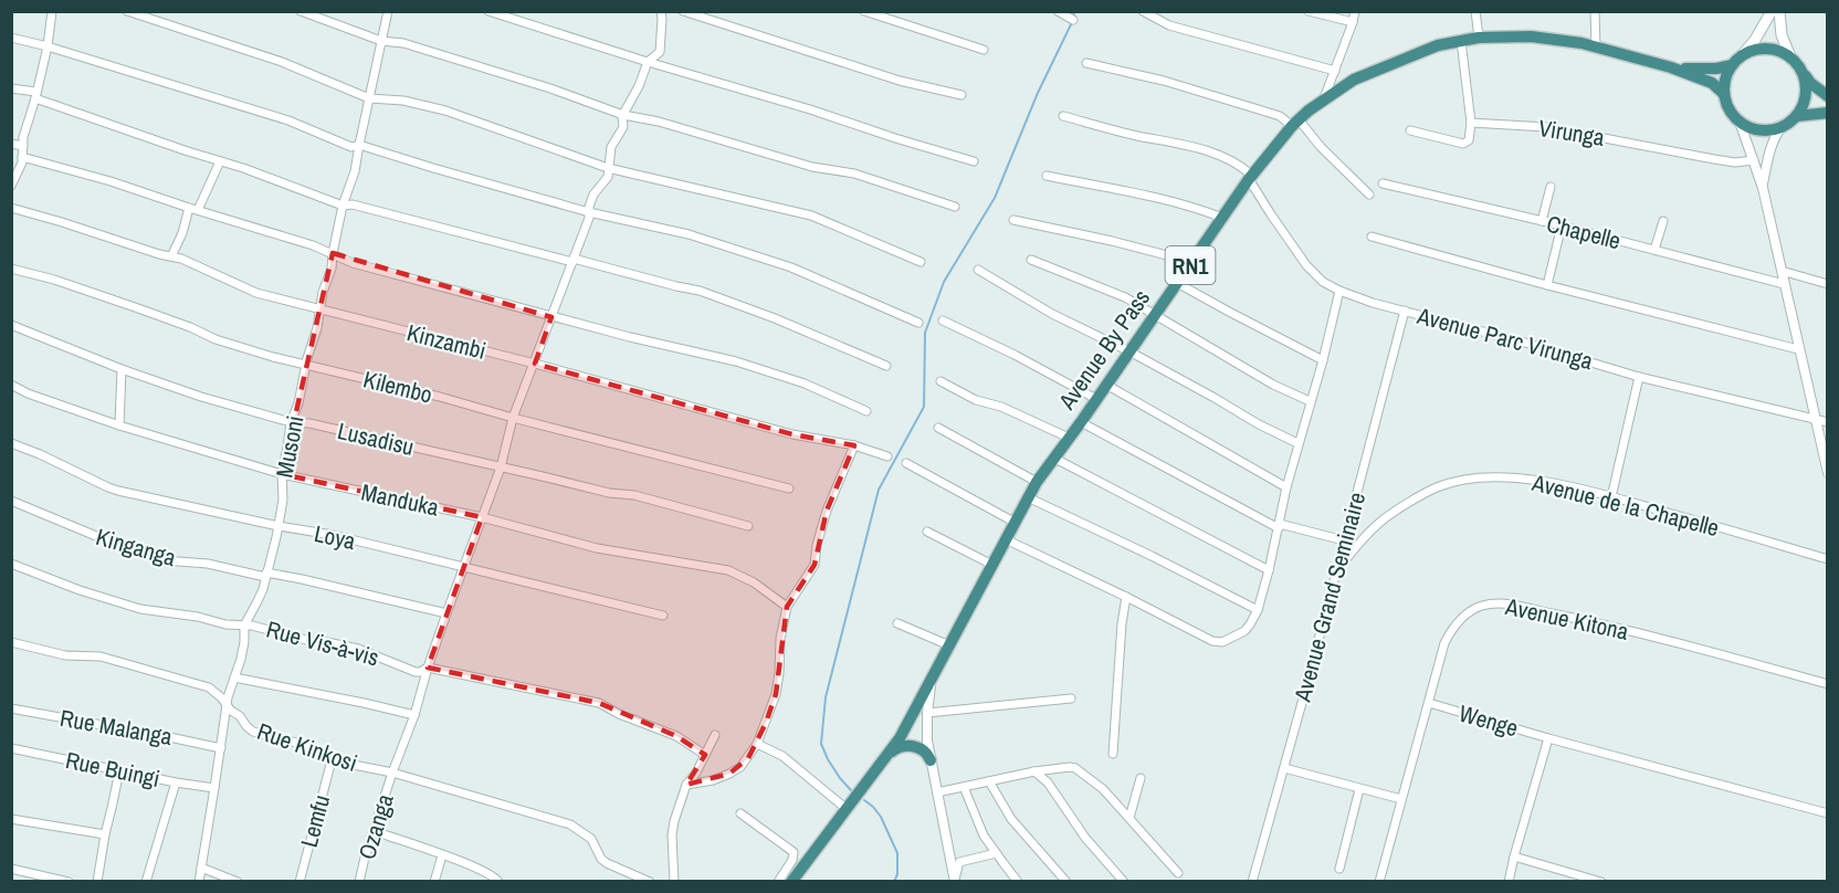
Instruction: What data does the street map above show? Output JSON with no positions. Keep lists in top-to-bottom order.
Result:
{
  "streets": {
    "highway": ["RN1", "Avenue By Pass"],
    "street": [
      "Virunga",
      "Chapelle",
      "Avenue Parc Virunga",
      "Kinzambi",
      "Kilembo",
      "Lusadisu",
      "Musoni",
      "Manduka",
      "Avenue de la Chapelle",
      "Loya",
      "Kinganga",
      "Avenue Grand Seminaire",
      "Avenue Kitona",
      "Rue Vis-à-vis",
      "Wenge",
      "Rue Malanga",
      "Rue Kinkosi",
      "Rue Buingi",
      "Lemfu",
      "Ozanga"
    ]
  },
  "crossings": [
    ["RN1", "Avenue By Pass"],
    ["Avenue Parc Virunga", "Avenue By Pass"],
    ["Avenue Parc Virunga", "Avenue Grand Seminaire"],
    ["Kinzambi", "Musoni"],
    ["Kinzambi", "Ozanga"],
    ["Kilembo", "Musoni"],
    ["Kilembo", "Ozanga"],
    ["Lusadisu", "Musoni"],
    ["Lusadisu", "Ozanga"],
    ["Musoni", "Manduka"],
    ["Musoni", "Loya"],
    ["Musoni", "Kinganga"],
    ["Musoni", "Rue Vis-à-vis"],
    ["Musoni", "Rue Malanga"],
    ["Musoni", "Rue Kinkosi"],
    ["Musoni", "Rue Buingi"],
    ["Manduka", "Ozanga"],
    ["Avenue de la Chapelle", "Avenue Grand Seminaire"],
    ["Loya", "Ozanga"],
    ["Kinganga", "Ozanga"],
    ["Avenue Kitona", "Wenge"],
    ["Rue Vis-à-vis", "Ozanga"],
    ["Rue Kinkosi", "Lemfu"],
    ["Rue Kinkosi", "Ozanga"]
  ]
}
